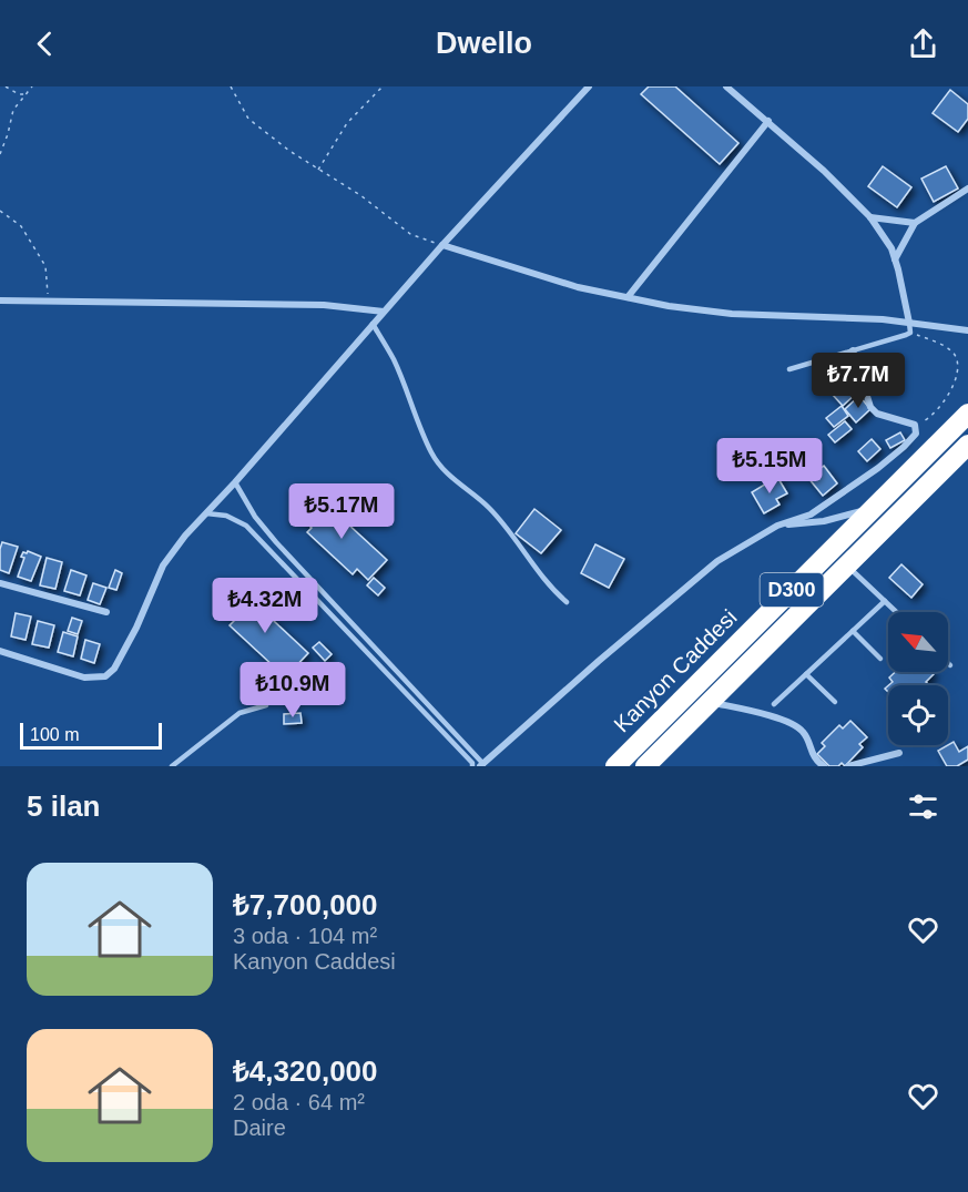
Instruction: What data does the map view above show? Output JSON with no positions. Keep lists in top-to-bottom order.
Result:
{
  "streets": {
    "highway": ["D300", "Kanyon Caddesi"]
  },
  "scale_bar": "100 m",
  "north": "top left",
  "page": {
    "header": "Dwello",
    "price": [
      "₺7.7M",
      "₺5.15M",
      "₺5.17M",
      "₺4.32M",
      "₺10.9M"
    ],
    "scale": "100 m",
    "heading": "5 ilan",
    "list": [
      {
        "name": "₺7,700,000",
        "note": "3 oda · 104 m² · Kanyon Caddesi"
      },
      {
        "name": "₺4,320,000",
        "note": "2 oda · 64 m² · Daire"
      }
    ]
  }
}
